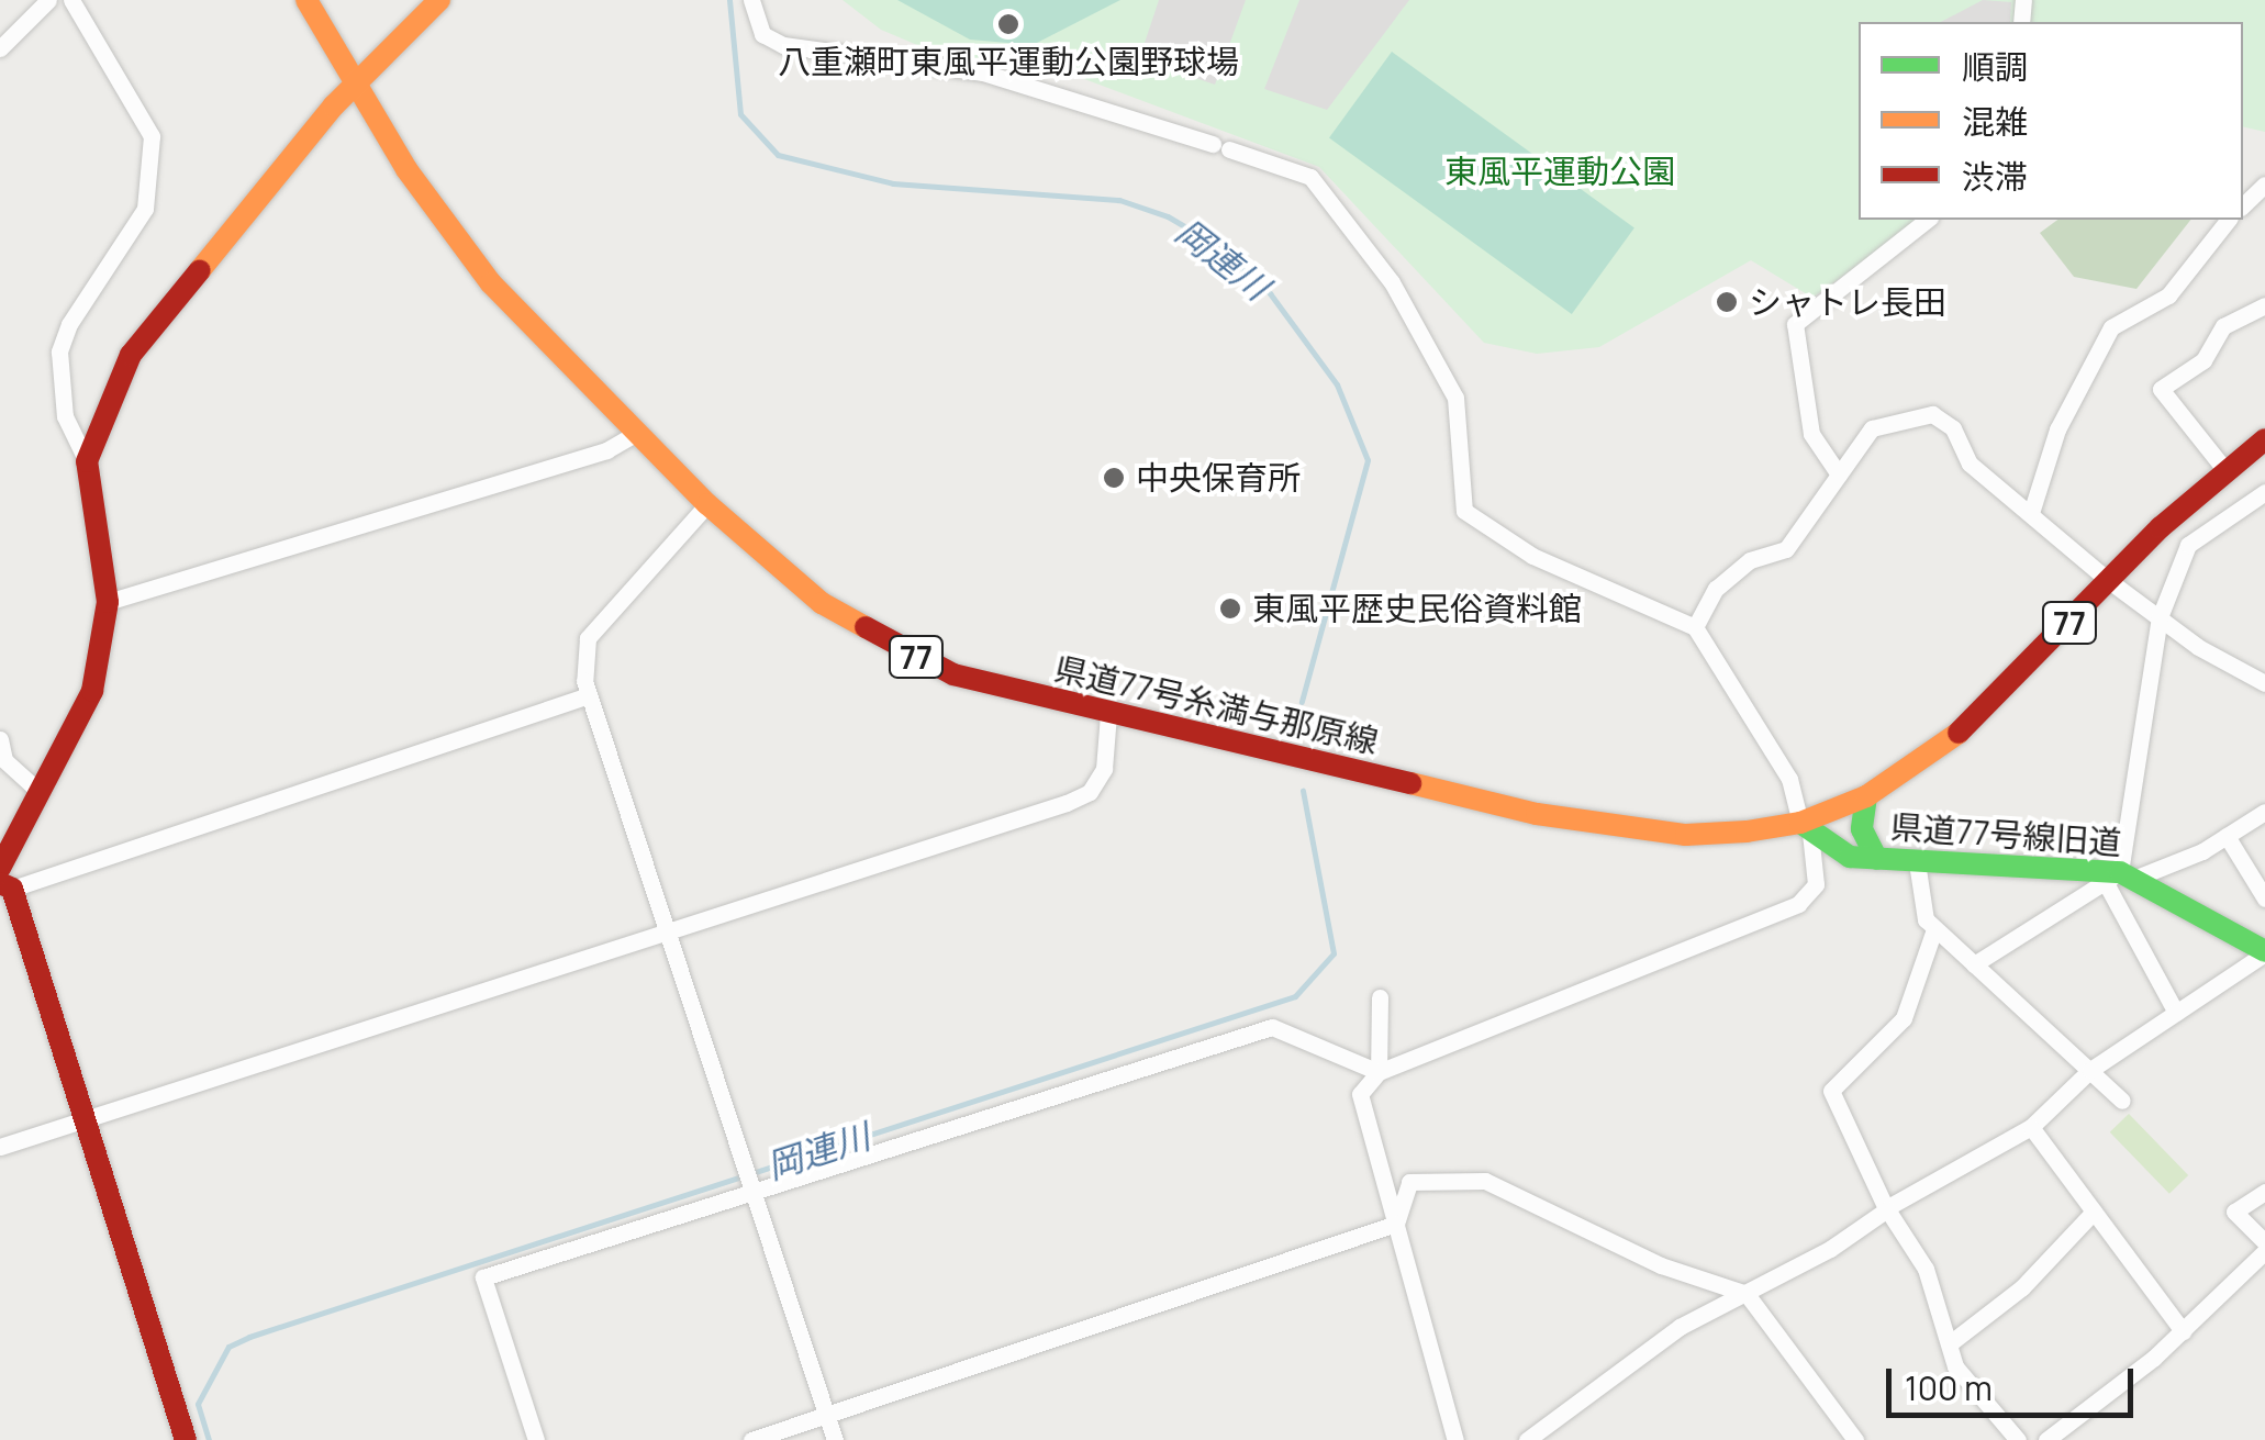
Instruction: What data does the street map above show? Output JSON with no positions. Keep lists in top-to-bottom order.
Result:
{
  "streets": {
    "main road": ["77", "県道77号糸満与那原線", "県道77号線旧道"]
  },
  "crossings": [
    ["県道77号糸満与那原線", "県道77号線旧道"]
  ],
  "water": ["岡連川"],
  "parks": ["東風平運動公園"],
  "places": [
    "八重瀬町東風平運動公園野球場",
    "シャトレ長田",
    "中央保育所",
    "東風平歴史民俗資料館"
  ],
  "legend": ["順調", "混雑", "渋滞"],
  "scale_bar": "100 m"
}
